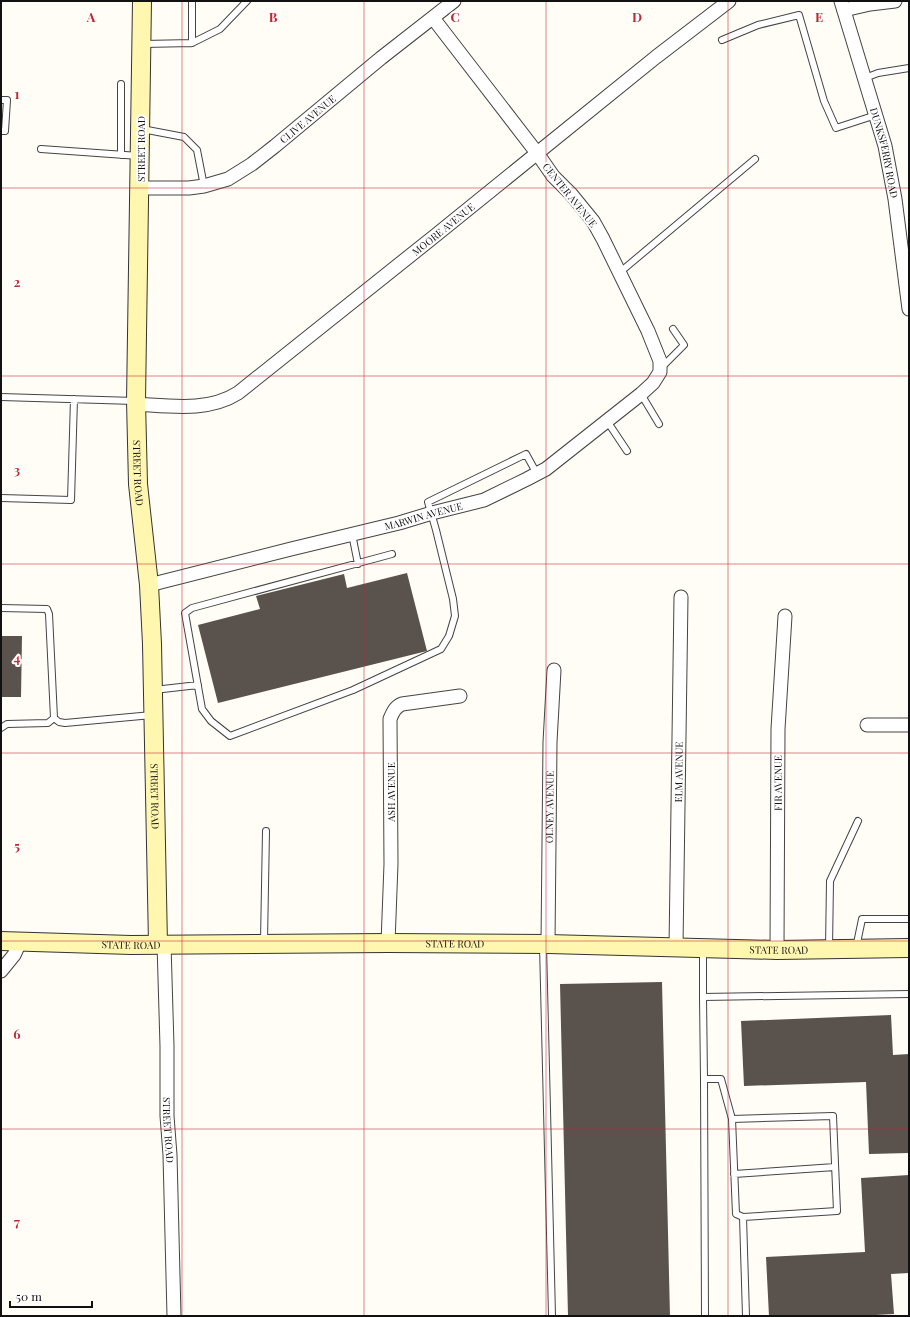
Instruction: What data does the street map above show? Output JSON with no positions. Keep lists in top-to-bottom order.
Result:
{
  "streets": {
    "main road": ["STREET ROAD", "STATE ROAD"],
    "street": [
      "CLIVE AVENUE",
      "DUNKSFERRY ROAD",
      "CENTER AVENUE",
      "MOORE AVENUE",
      "MARWIN AVENUE",
      "ELM AVENUE",
      "FIR AVENUE",
      "ASH AVENUE",
      "OLNEY AVENUE"
    ]
  },
  "crossings": [
    ["CLIVE AVENUE", "STREET ROAD"],
    ["CLIVE AVENUE", "CENTER AVENUE"],
    ["STREET ROAD", "MOORE AVENUE"],
    ["STREET ROAD", "MARWIN AVENUE"],
    ["STREET ROAD", "STATE ROAD"],
    ["CENTER AVENUE", "MOORE AVENUE"],
    ["CENTER AVENUE", "MARWIN AVENUE"],
    ["ELM AVENUE", "STATE ROAD"],
    ["FIR AVENUE", "STATE ROAD"],
    ["ASH AVENUE", "STATE ROAD"],
    ["OLNEY AVENUE", "STATE ROAD"]
  ],
  "scale_bar": "50 m",
  "grid": {
    "columns": [
      "A",
      "B",
      "C",
      "D",
      "E"
    ],
    "rows": [
      "1",
      "2",
      "3",
      "4",
      "5",
      "6",
      "7"
    ]
  }
}
